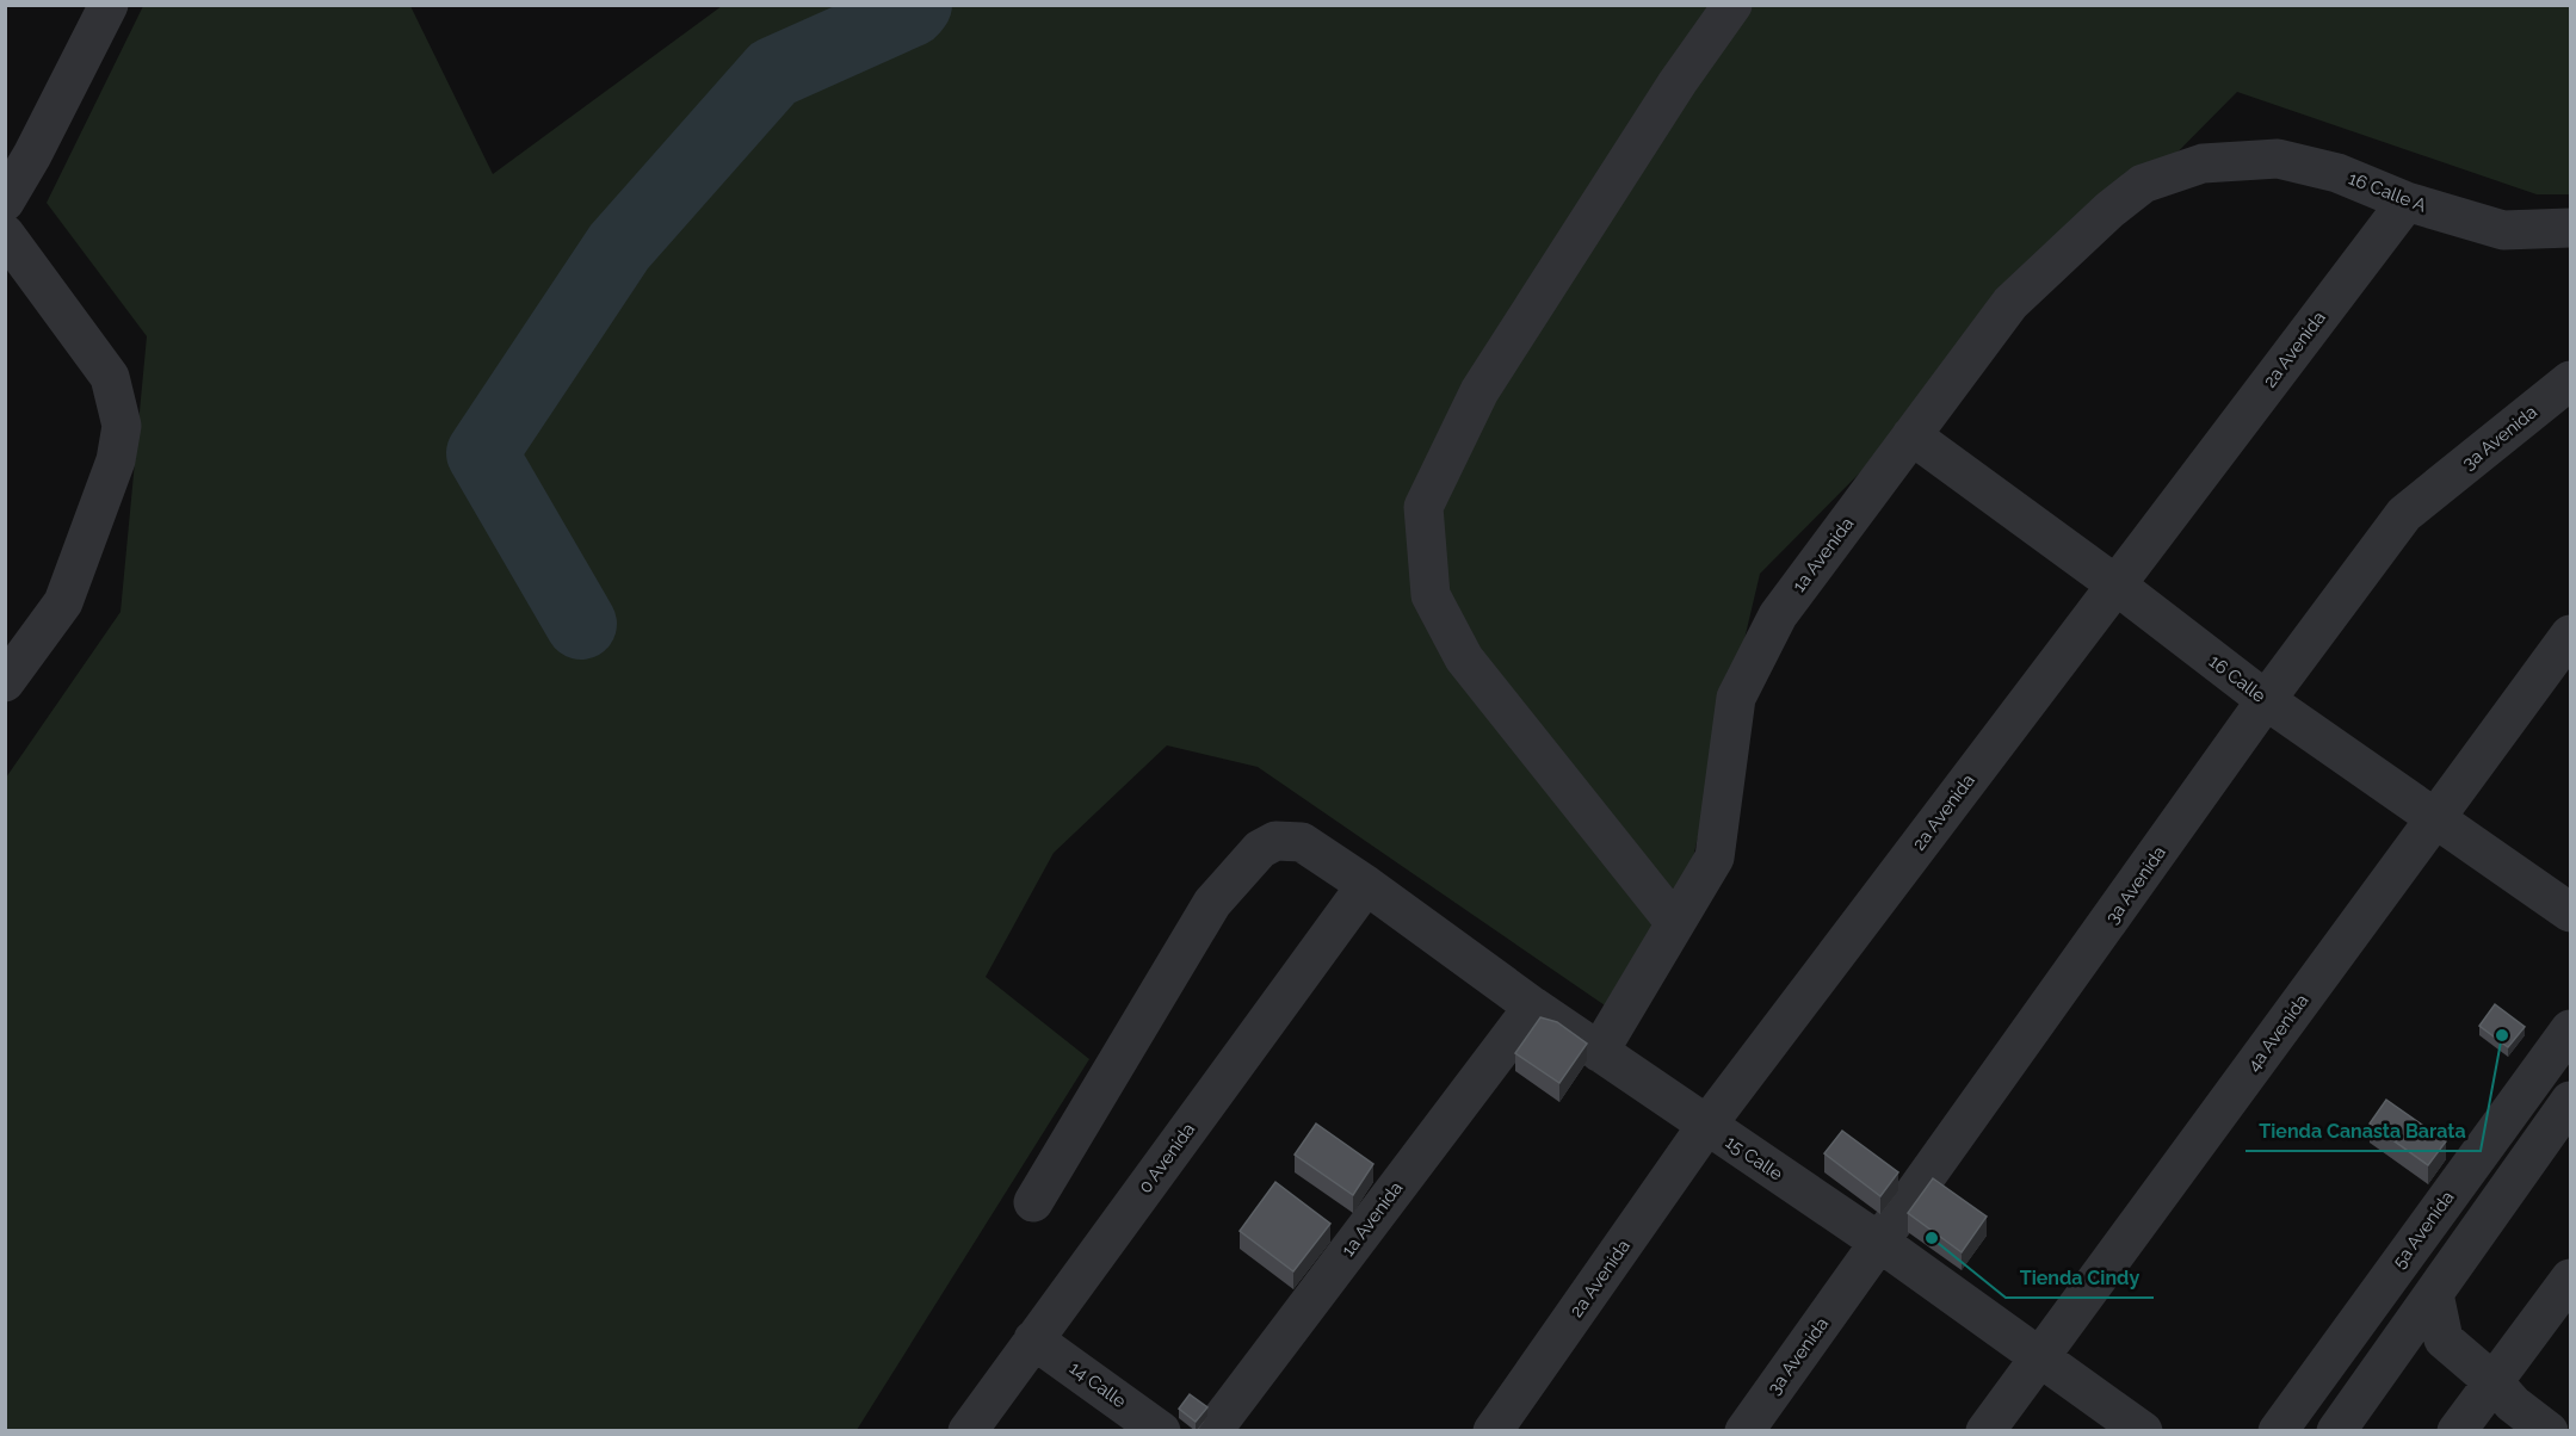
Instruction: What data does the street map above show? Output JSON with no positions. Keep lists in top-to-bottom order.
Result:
{
  "streets": {
    "street": [
      "16 Calle A",
      "2a Avenida",
      "3a Avenida",
      "1a Avenida",
      "16 Calle",
      "4a Avenida",
      "0 Avenida",
      "15 Calle",
      "5a Avenida",
      "14 Calle"
    ]
  },
  "crossings": [
    ["16 Calle A", "2a Avenida"],
    ["16 Calle A", "1a Avenida"],
    ["2a Avenida", "16 Calle"],
    ["2a Avenida", "15 Calle"],
    ["3a Avenida", "16 Calle"],
    ["3a Avenida", "15 Calle"],
    ["1a Avenida", "16 Calle"],
    ["1a Avenida", "15 Calle"],
    ["16 Calle", "4a Avenida"],
    ["4a Avenida", "15 Calle"],
    ["0 Avenida", "15 Calle"],
    ["0 Avenida", "14 Calle"]
  ],
  "places": ["Tienda Canasta Barata", "Tienda Cindy"]
}
